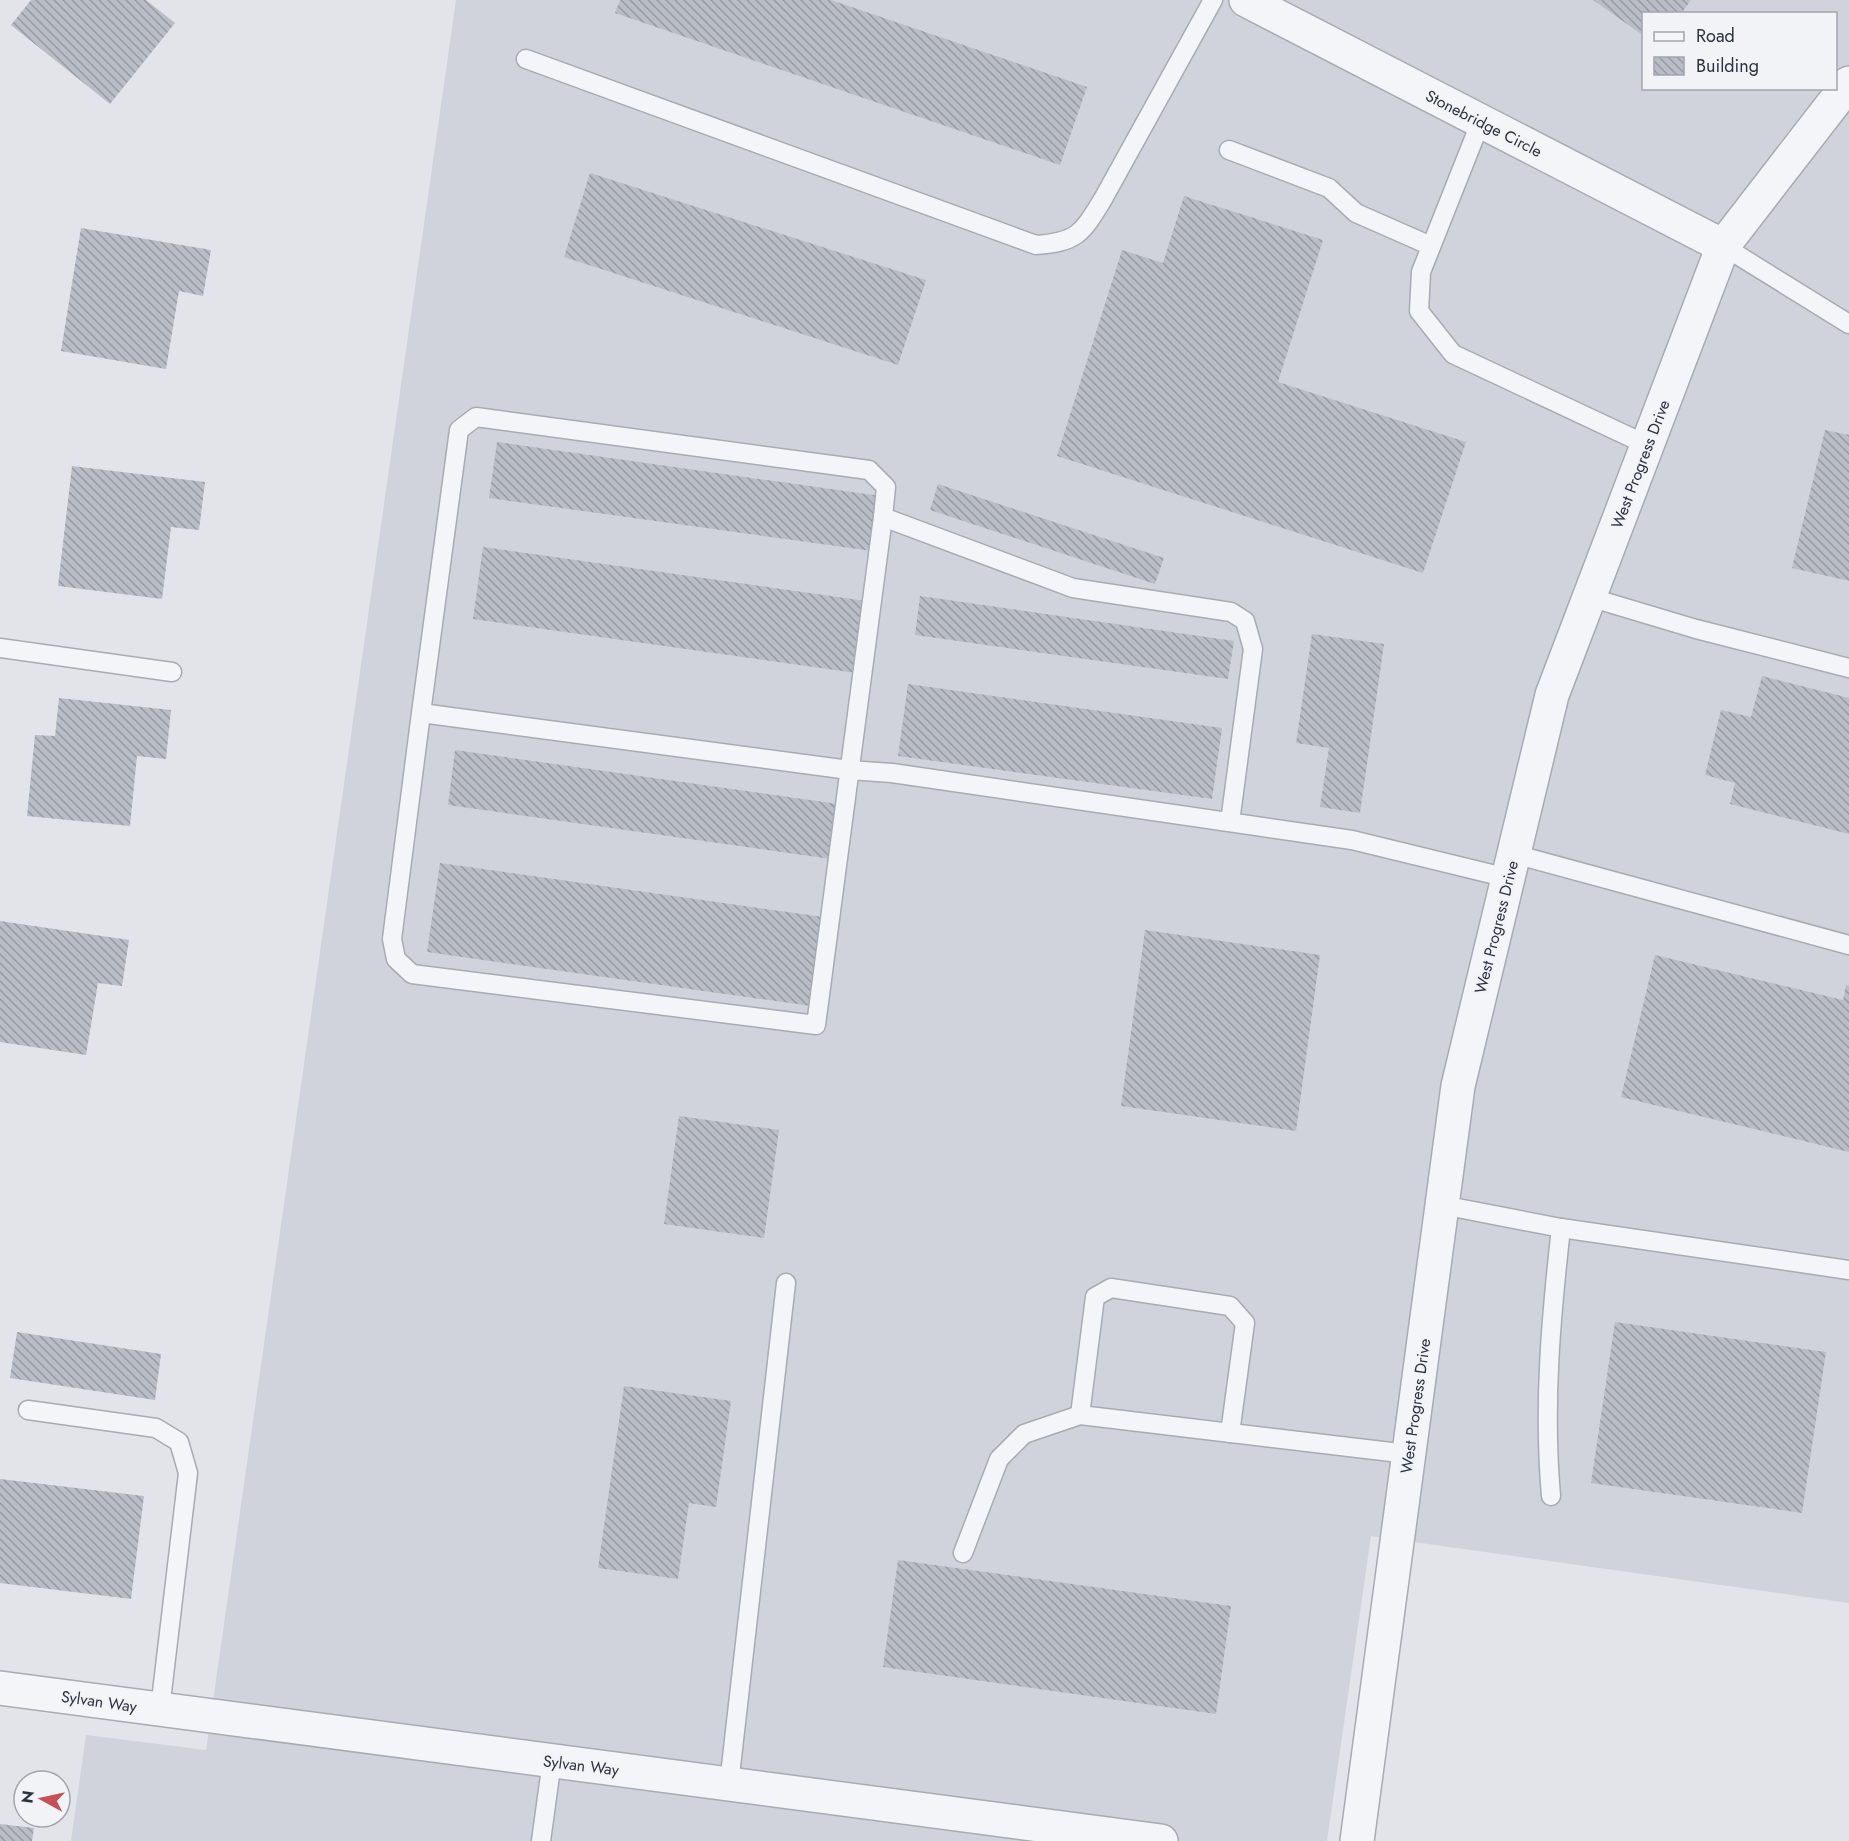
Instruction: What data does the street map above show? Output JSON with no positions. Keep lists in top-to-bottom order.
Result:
{
  "streets": {
    "street": ["Stonebridge Circle", "West Progress Drive", "Sylvan Way"]
  },
  "crossings": [
    ["Stonebridge Circle", "West Progress Drive"]
  ],
  "legend": ["Road", "Building"],
  "north": "left"
}
